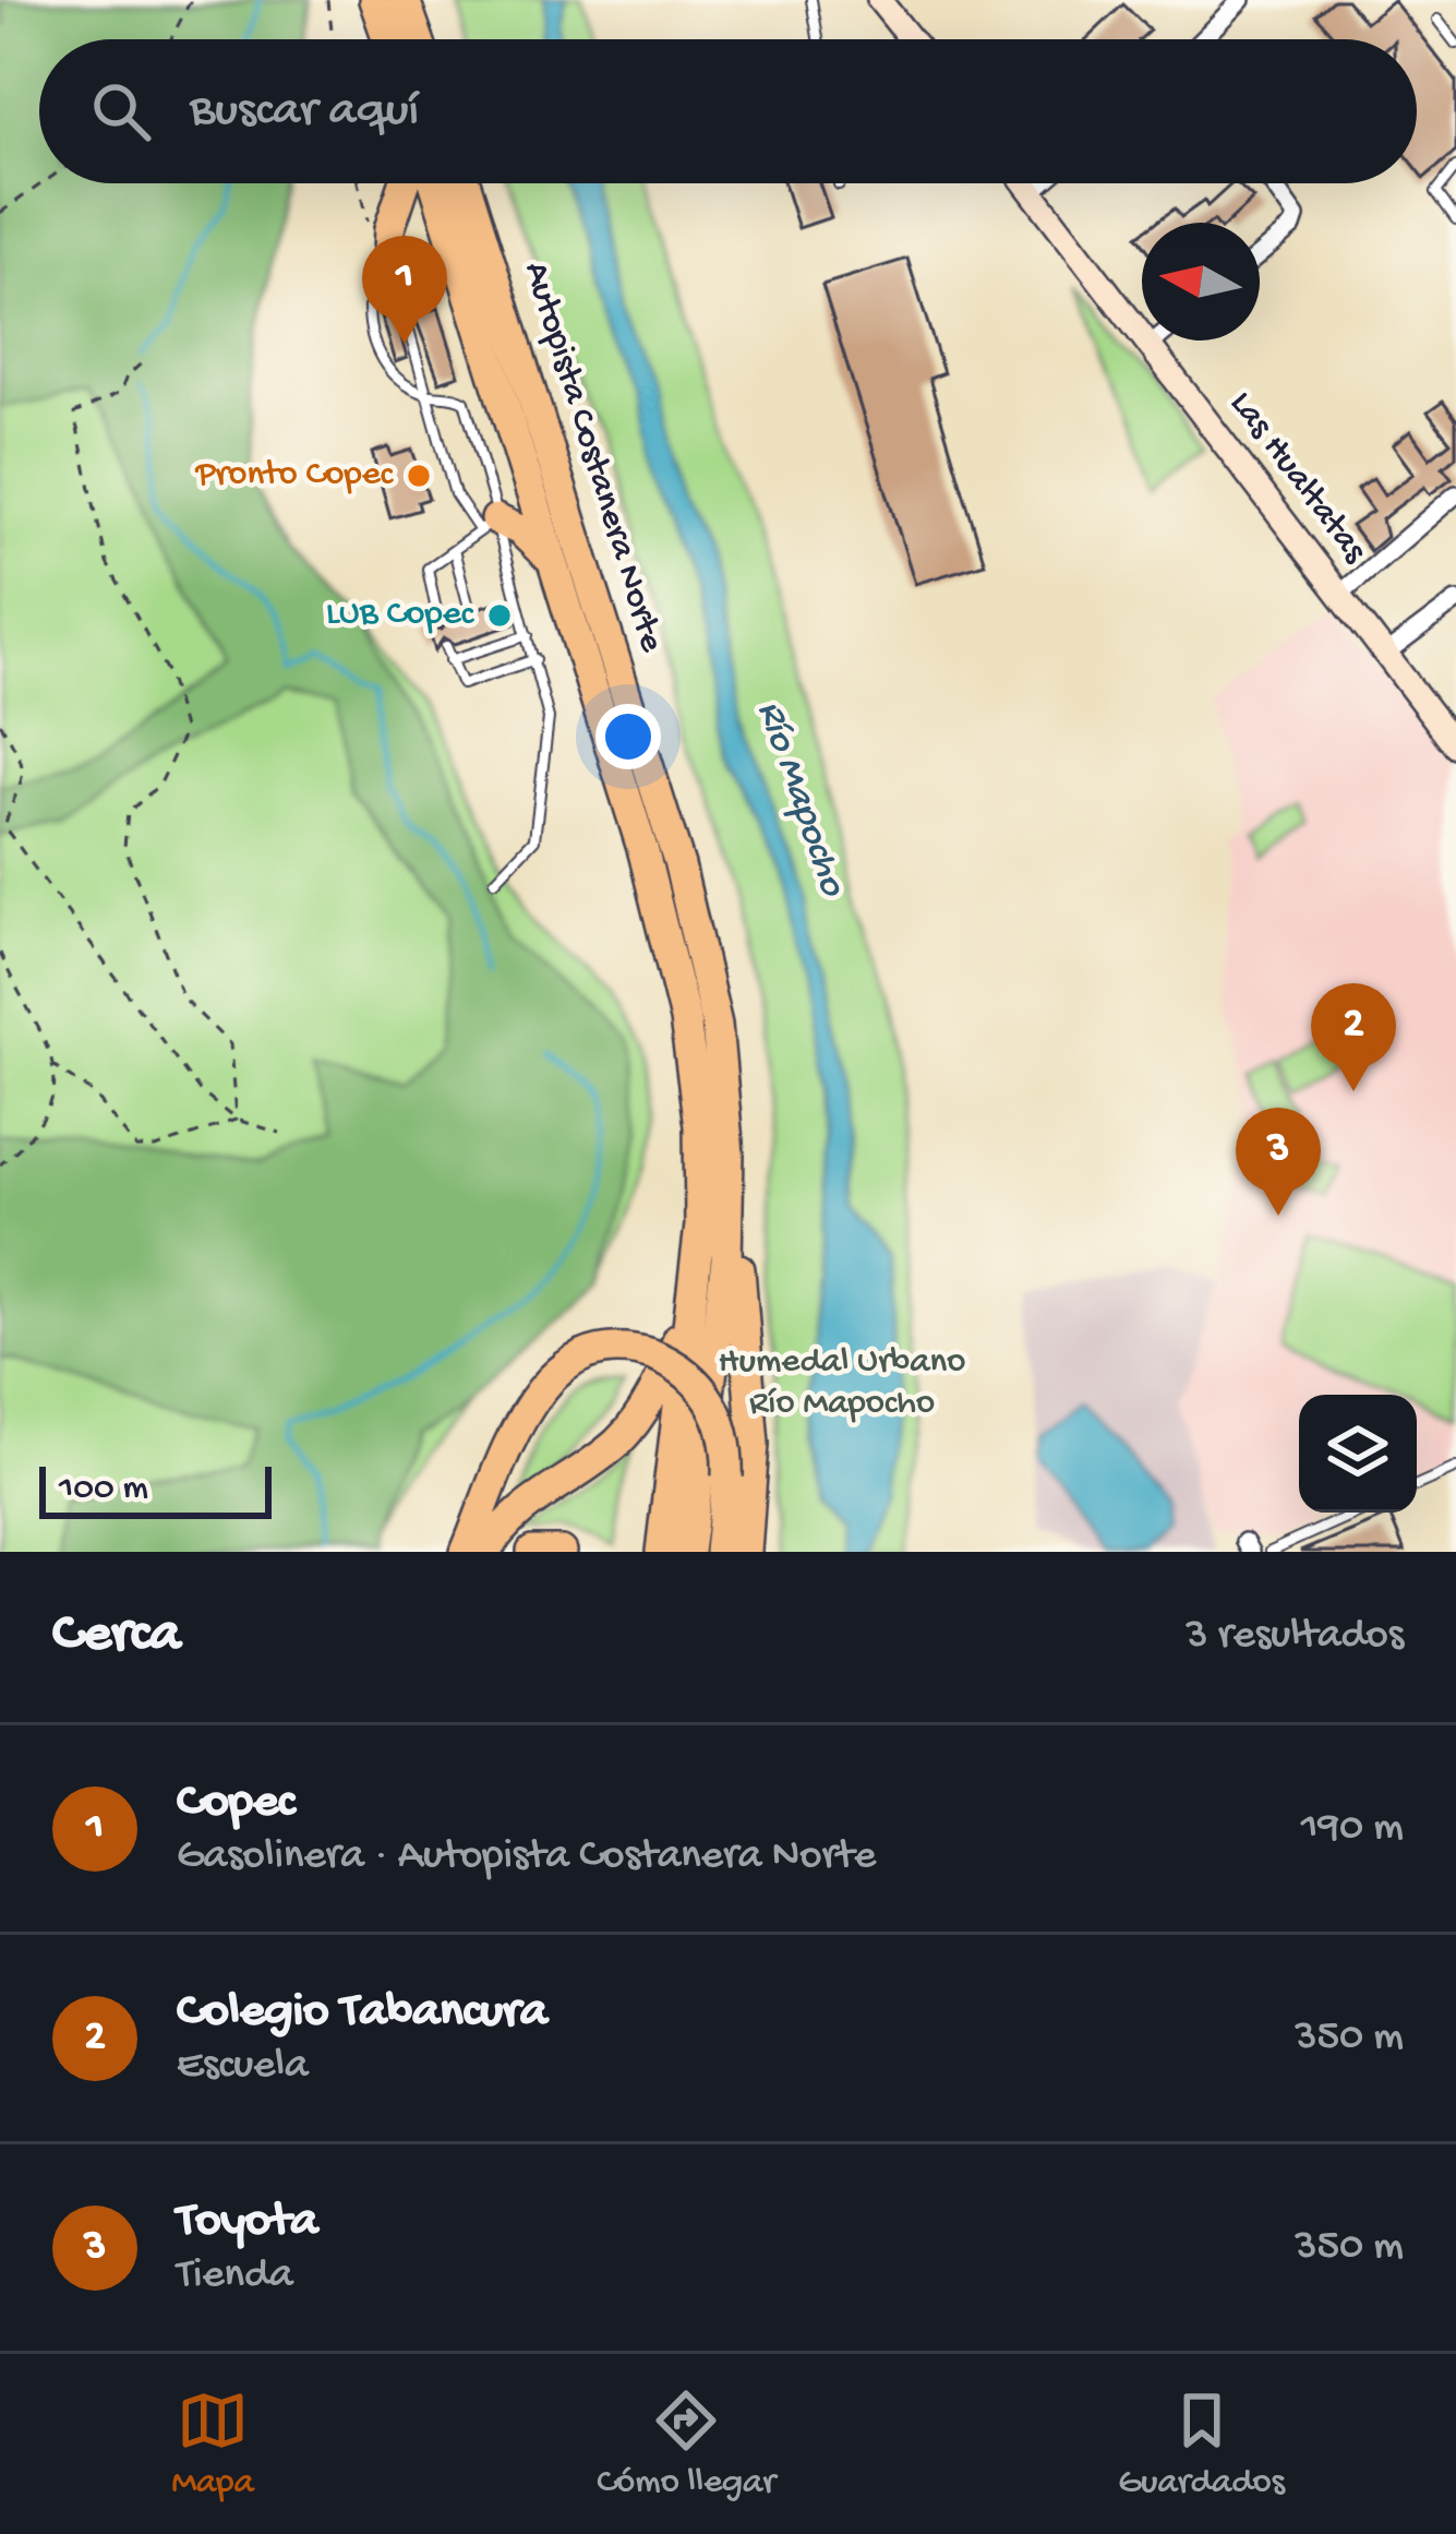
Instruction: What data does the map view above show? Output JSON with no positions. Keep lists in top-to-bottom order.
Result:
{
  "streets": {
    "highway": ["Autopista Costanera Norte"],
    "street": ["Las Hualtatas"]
  },
  "water": ["Río Mapocho"],
  "parks": ["Humedal Urbano Río Mapocho"],
  "places": ["Pronto Copec", "LUB Copec"],
  "scale_bar": "100 m",
  "north": "left",
  "page": {
    "search": "Buscar aquí",
    "pins": ["1", "2", "3"],
    "scale": "100 m",
    "heading": ["Cerca", "3 resultados"],
    "list": [
      {
        "mark": "1",
        "name": "Copec",
        "note": "Gasolinera · Autopista Costanera Norte",
        "value": "190 m"
      },
      {
        "mark": "2",
        "name": "Colegio Tabancura",
        "note": "Escuela",
        "value": "350 m"
      },
      {
        "mark": "3",
        "name": "Toyota",
        "note": "Tienda",
        "value": "350 m"
      }
    ],
    "nav": ["Mapa", "Cómo llegar", "Guardados"]
  }
}
